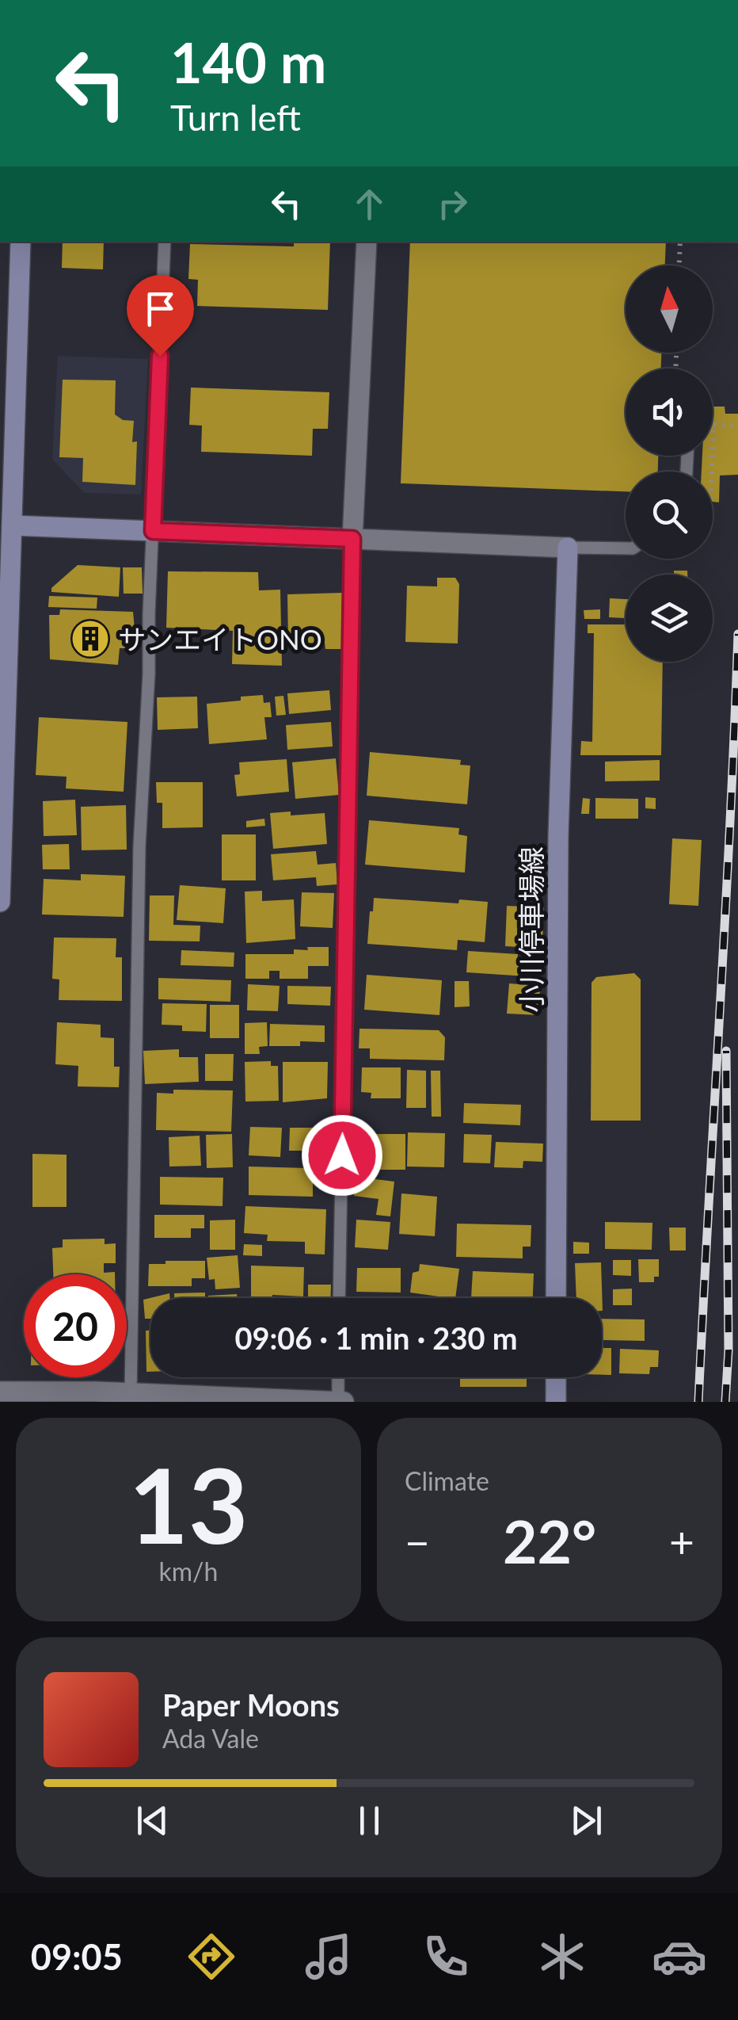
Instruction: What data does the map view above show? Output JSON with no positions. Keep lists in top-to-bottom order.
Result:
{
  "streets": {
    "street": ["小川停車場線"]
  },
  "places": {
    "building": ["サンエイトONO"]
  },
  "north": "top",
  "page": {
    "turn": ["140 m", "Turn left"],
    "limit": "20",
    "trip": "09:06 · 1 min · 230 m",
    "tile": [
      ["13", "km/h"],
      "Climate"
    ],
    "heat": ["−", "22°", "+"],
    "song": ["Paper Moons", "Ada Vale"],
    "tabs": "09:05"
  }
}
